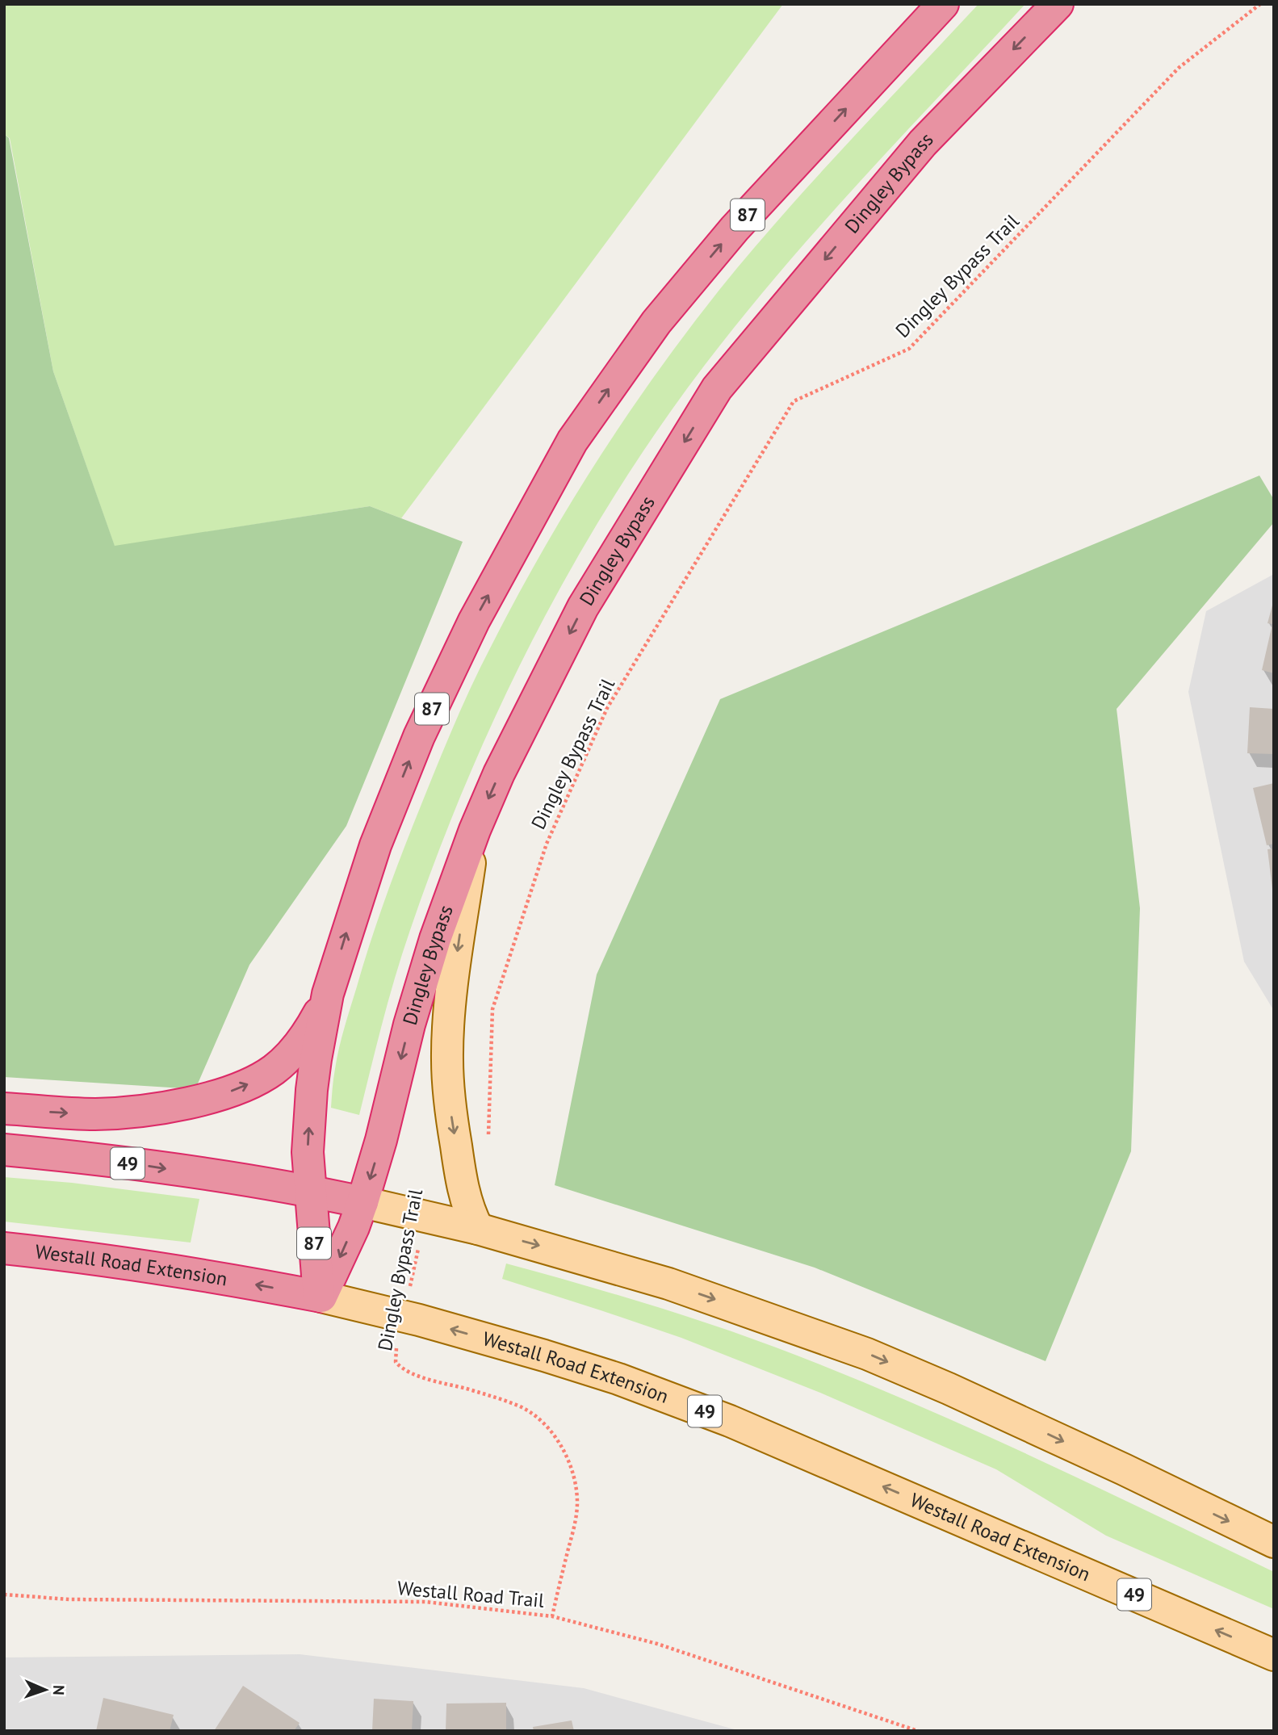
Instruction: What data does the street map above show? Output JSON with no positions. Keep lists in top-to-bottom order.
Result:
{
  "streets": {
    "highway": [
      "Dingley Bypass",
      "87",
      "49",
      "Westall Road Extension"
    ],
    "path": ["Dingley Bypass Trail", "Westall Road Trail"]
  },
  "crossings": [
    ["Dingley Bypass", "87"],
    ["Dingley Bypass", "49"],
    ["87", "49"],
    ["87", "Westall Road Extension"],
    ["Dingley Bypass Trail", "49"],
    ["Dingley Bypass Trail", "Westall Road Extension"],
    ["Dingley Bypass Trail", "Westall Road Trail"]
  ],
  "one_way": ["Westall Road Extension"],
  "north": "right"
}
